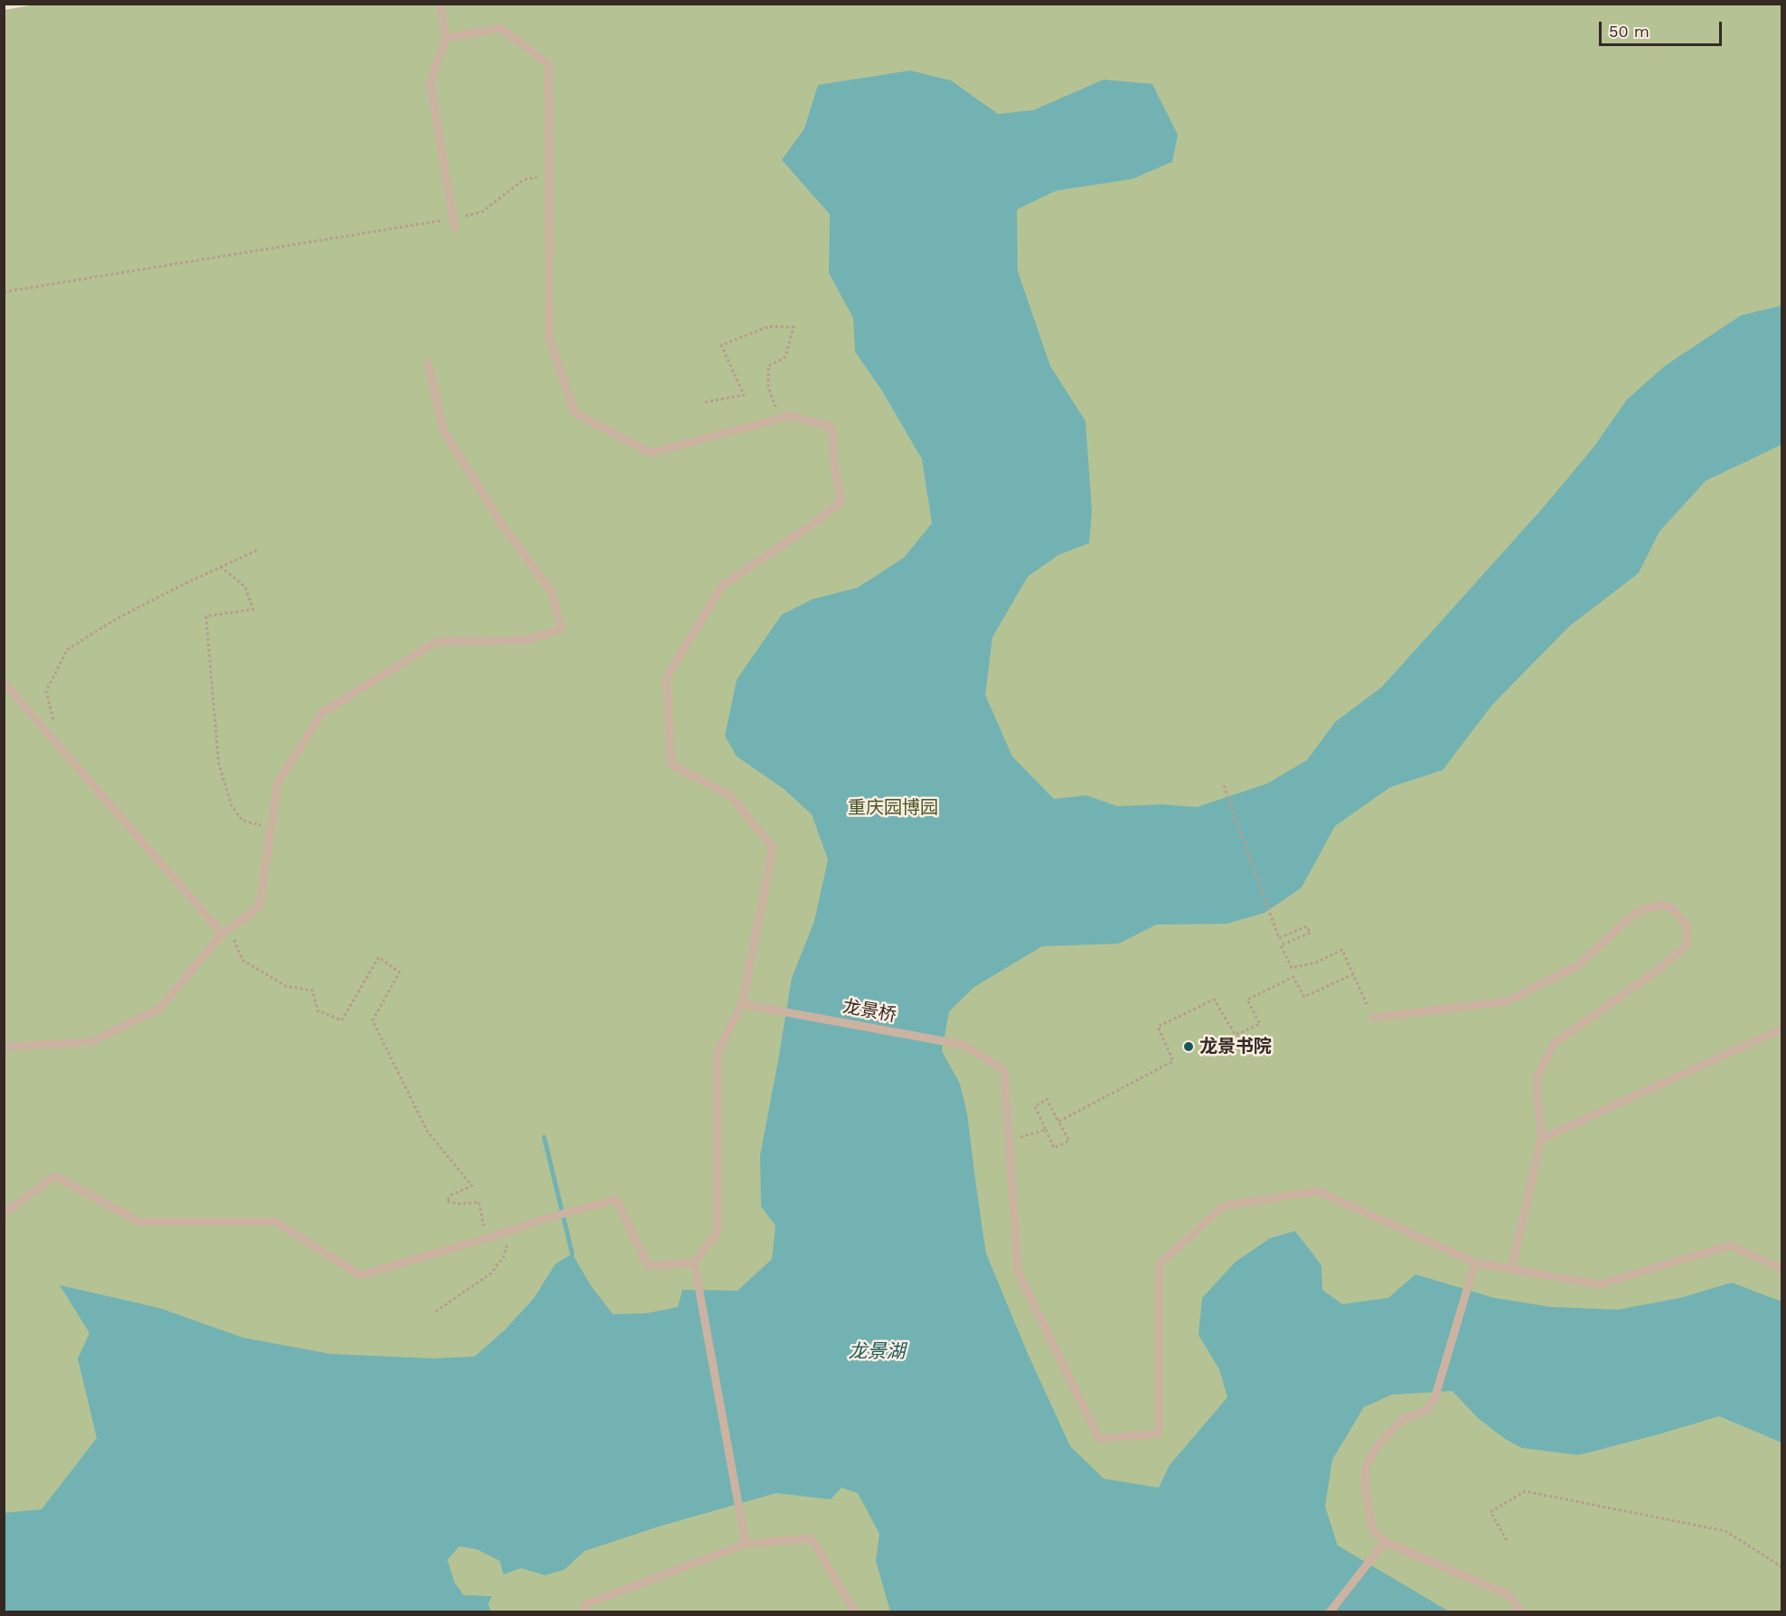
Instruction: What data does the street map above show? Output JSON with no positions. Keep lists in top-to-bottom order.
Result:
{
  "streets": {
    "lane": ["龙景桥"]
  },
  "water": ["龙景湖"],
  "parks": ["重庆园博园"],
  "places": ["龙景书院"],
  "scale_bar": "50 m"
}
